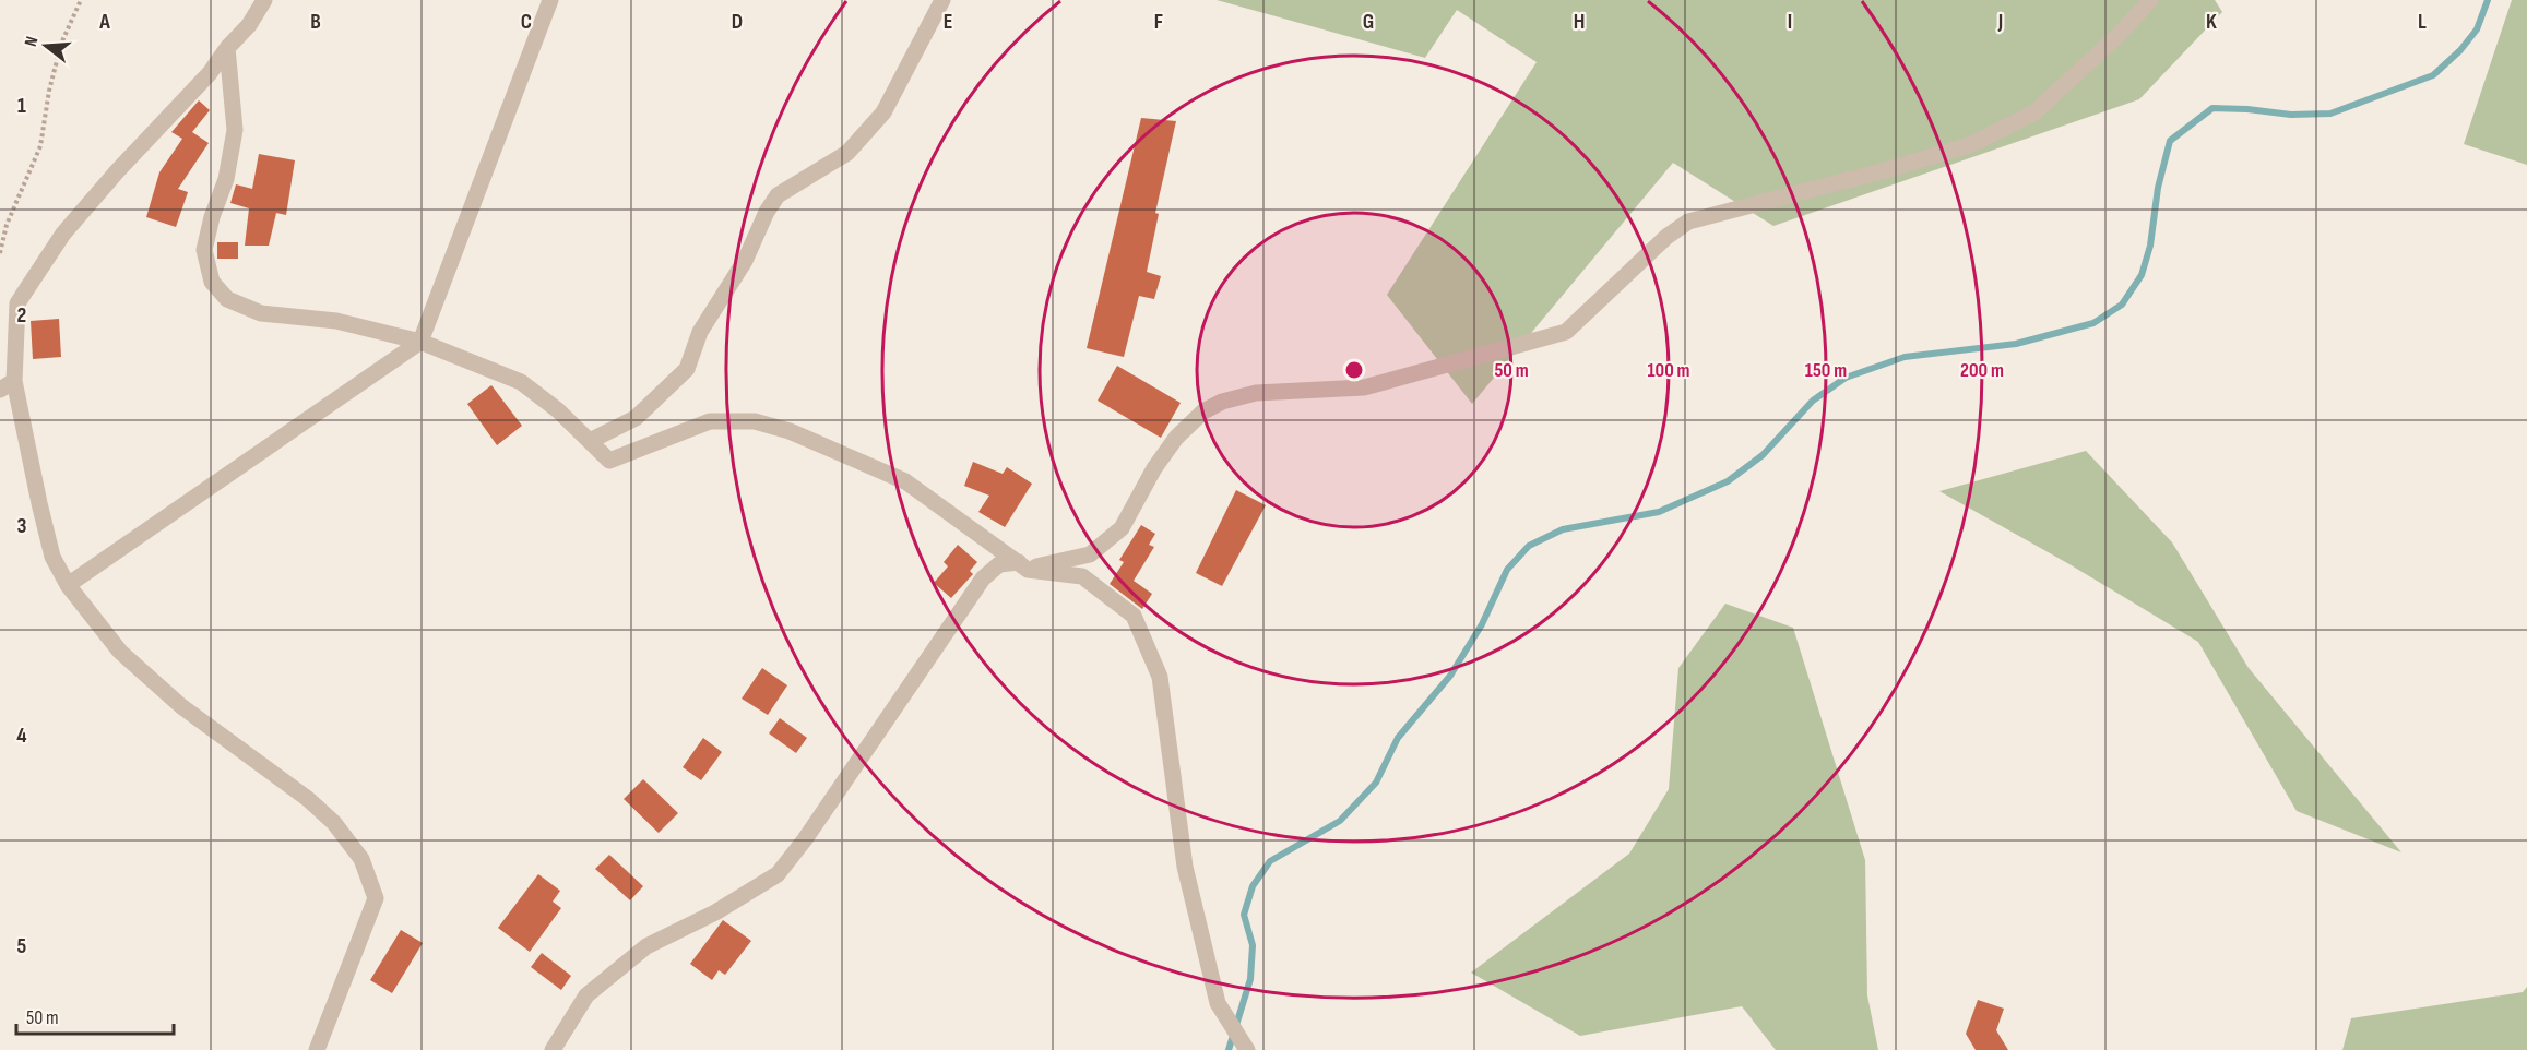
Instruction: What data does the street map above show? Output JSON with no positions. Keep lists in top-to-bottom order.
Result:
{
  "scale_bar": "50 m",
  "north": "left",
  "grid": {
    "columns": [
      "A",
      "B",
      "C",
      "D",
      "E",
      "F",
      "G",
      "H",
      "I",
      "J",
      "K",
      "L"
    ],
    "rows": [
      "1",
      "2",
      "3",
      "4",
      "5"
    ]
  },
  "rings": [
    "50 m",
    "100 m",
    "150 m",
    "200 m"
  ]
}
